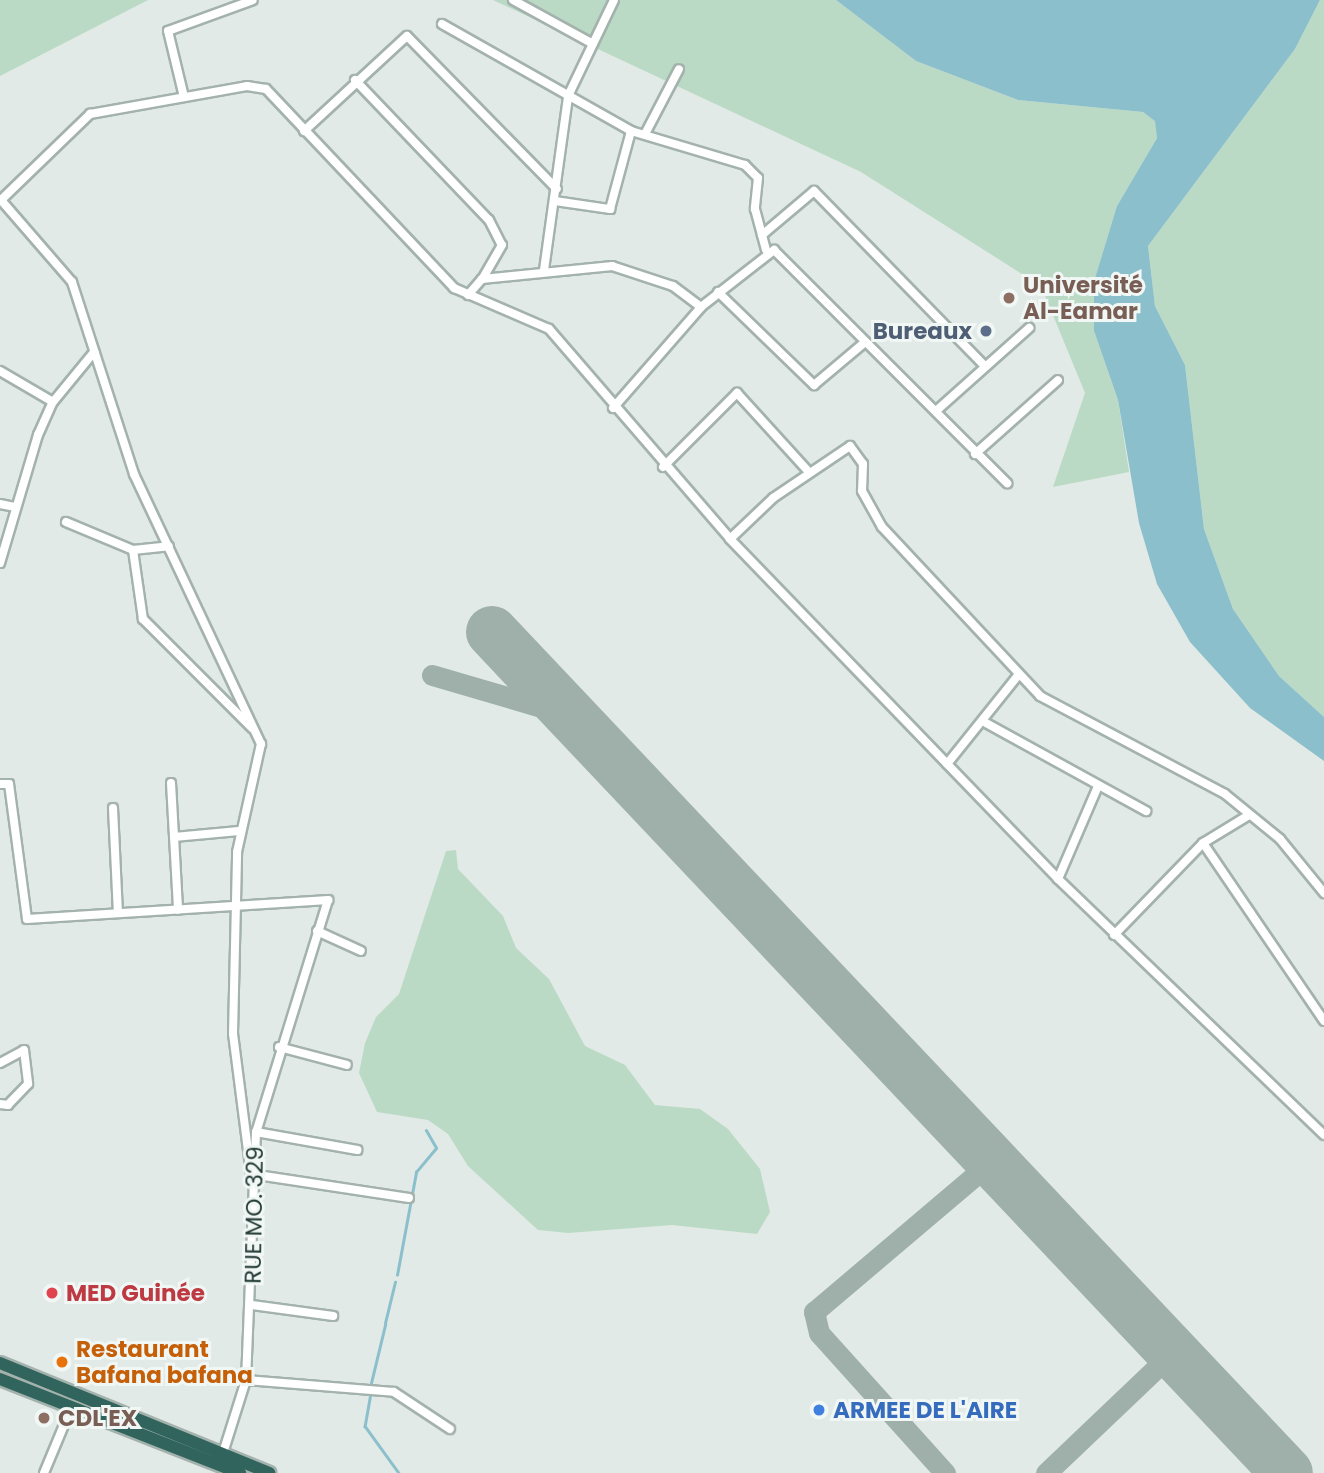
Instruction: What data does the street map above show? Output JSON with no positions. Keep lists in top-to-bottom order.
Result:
{
  "streets": {
    "street": ["RUE MO. 329"]
  },
  "places": [
    "Université Al-Eamar",
    "Bureaux",
    "MED Guinée",
    "Restaurant Bafana bafana",
    "ARMEE DE L'AIRE",
    "CDL'EX"
  ]
}
